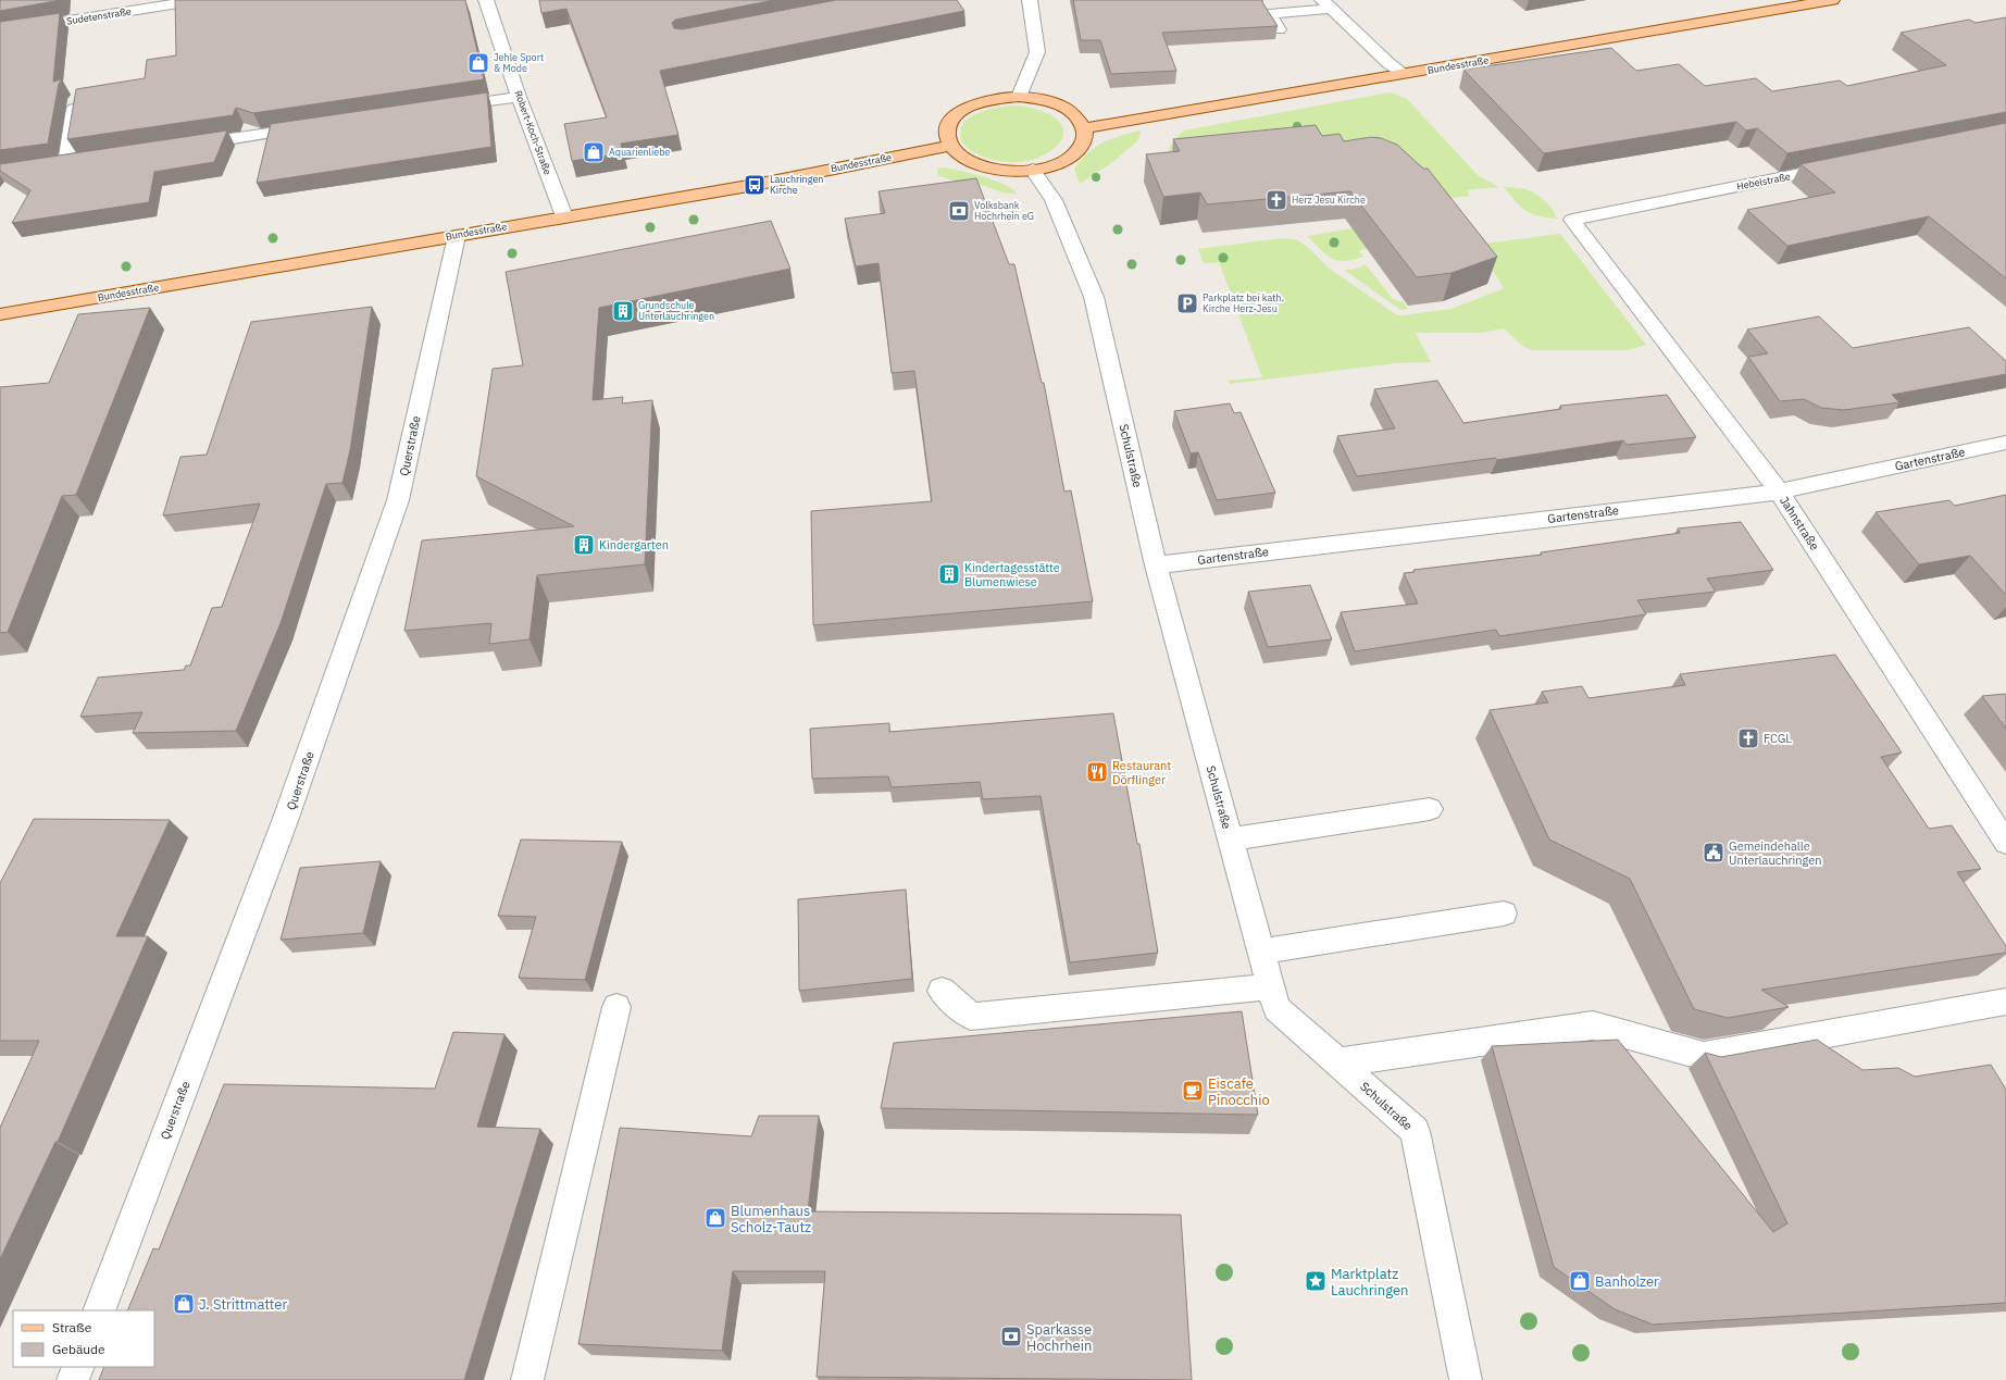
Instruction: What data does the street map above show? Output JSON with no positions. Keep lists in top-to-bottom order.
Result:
{
  "streets": {
    "main road": ["Bundesstraße"],
    "street": [
      "Sudetenstraße",
      "Robert-Koch-Straße",
      "Hebelstraße",
      "Querstraße",
      "Schulstraße",
      "Gartenstraße",
      "Jahnstraße"
    ]
  },
  "crossings": [
    ["Bundesstraße", "Robert-Koch-Straße"],
    ["Bundesstraße", "Querstraße"],
    ["Bundesstraße", "Schulstraße"],
    ["Hebelstraße", "Jahnstraße"],
    ["Schulstraße", "Gartenstraße"],
    ["Gartenstraße", "Jahnstraße"]
  ],
  "places": {
    "shop": [
      "Jehle Sport & Mode",
      "Aquarienliebe",
      "Blumenhaus Scholz-Tautz",
      "Banholzer",
      "J. Strittmatter"
    ],
    "bus stop": ["Lauchringen Kirche"],
    "church": ["Herz Jesu Kirche", "FCGL"],
    "bank": ["Volksbank Hochrhein eG", "Sparkasse Hochrhein"],
    "parking": ["Parkplatz bei kath. Kirche Herz-Jesu"],
    "building": ["Grundschule Unterlauchringen", "Kindergarten", "Kindertagesstätte Blumenwiese"],
    "restaurant": ["Restaurant Dörflinger"],
    "public building": ["Gemeindehalle Unterlauchringen"],
    "cafe": ["Eiscafe Pinocchio"],
    "place": ["Marktplatz Lauchringen"]
  },
  "legend": ["Straße", "Gebäude"]
}
